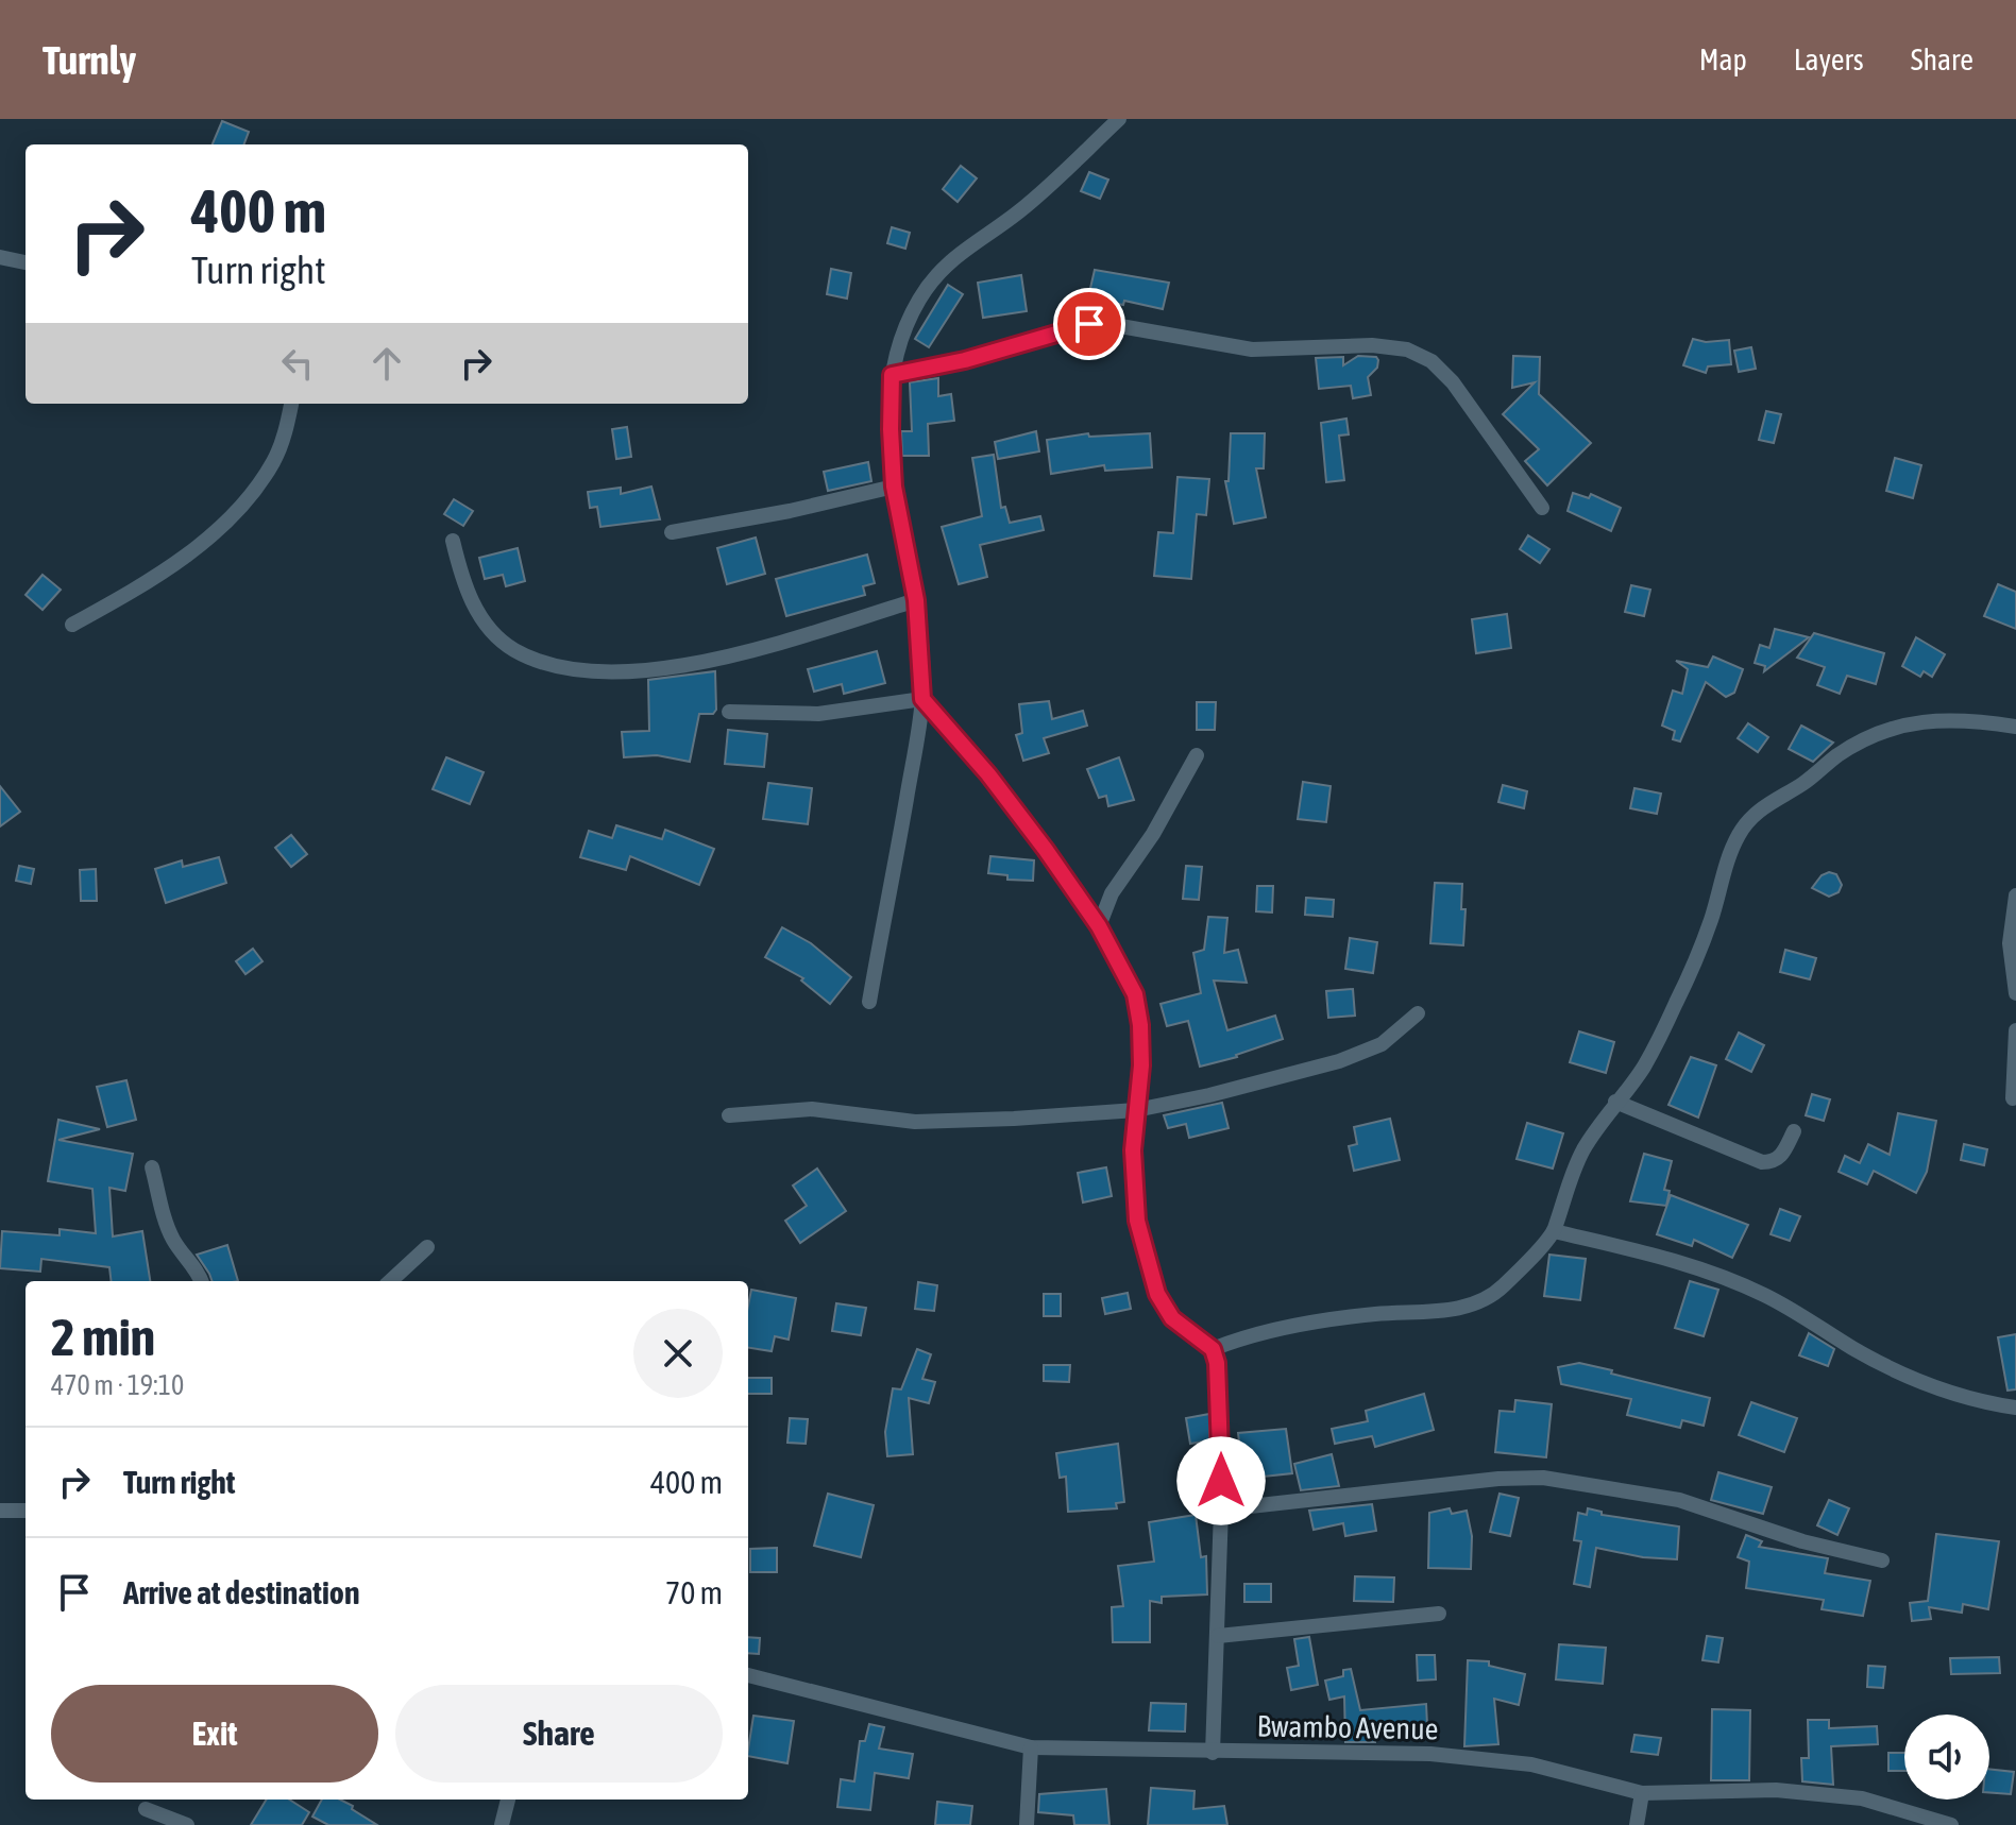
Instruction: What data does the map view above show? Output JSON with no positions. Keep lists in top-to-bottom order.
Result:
{
  "streets": {
    "street": ["Bwambo Avenue"]
  },
  "page": {
    "header": "Turnly",
    "nav": ["Map", "Layers", "Share"],
    "turn": ["400 m", "Turn right"],
    "heading": ["2 min", "470 m · 19:10"],
    "list": [
      {
        "name": "Turn right",
        "value": "400 m"
      },
      {
        "name": "Arrive at destination",
        "value": "70 m"
      }
    ],
    "buttons": ["Exit", "Share"]
  }
}
